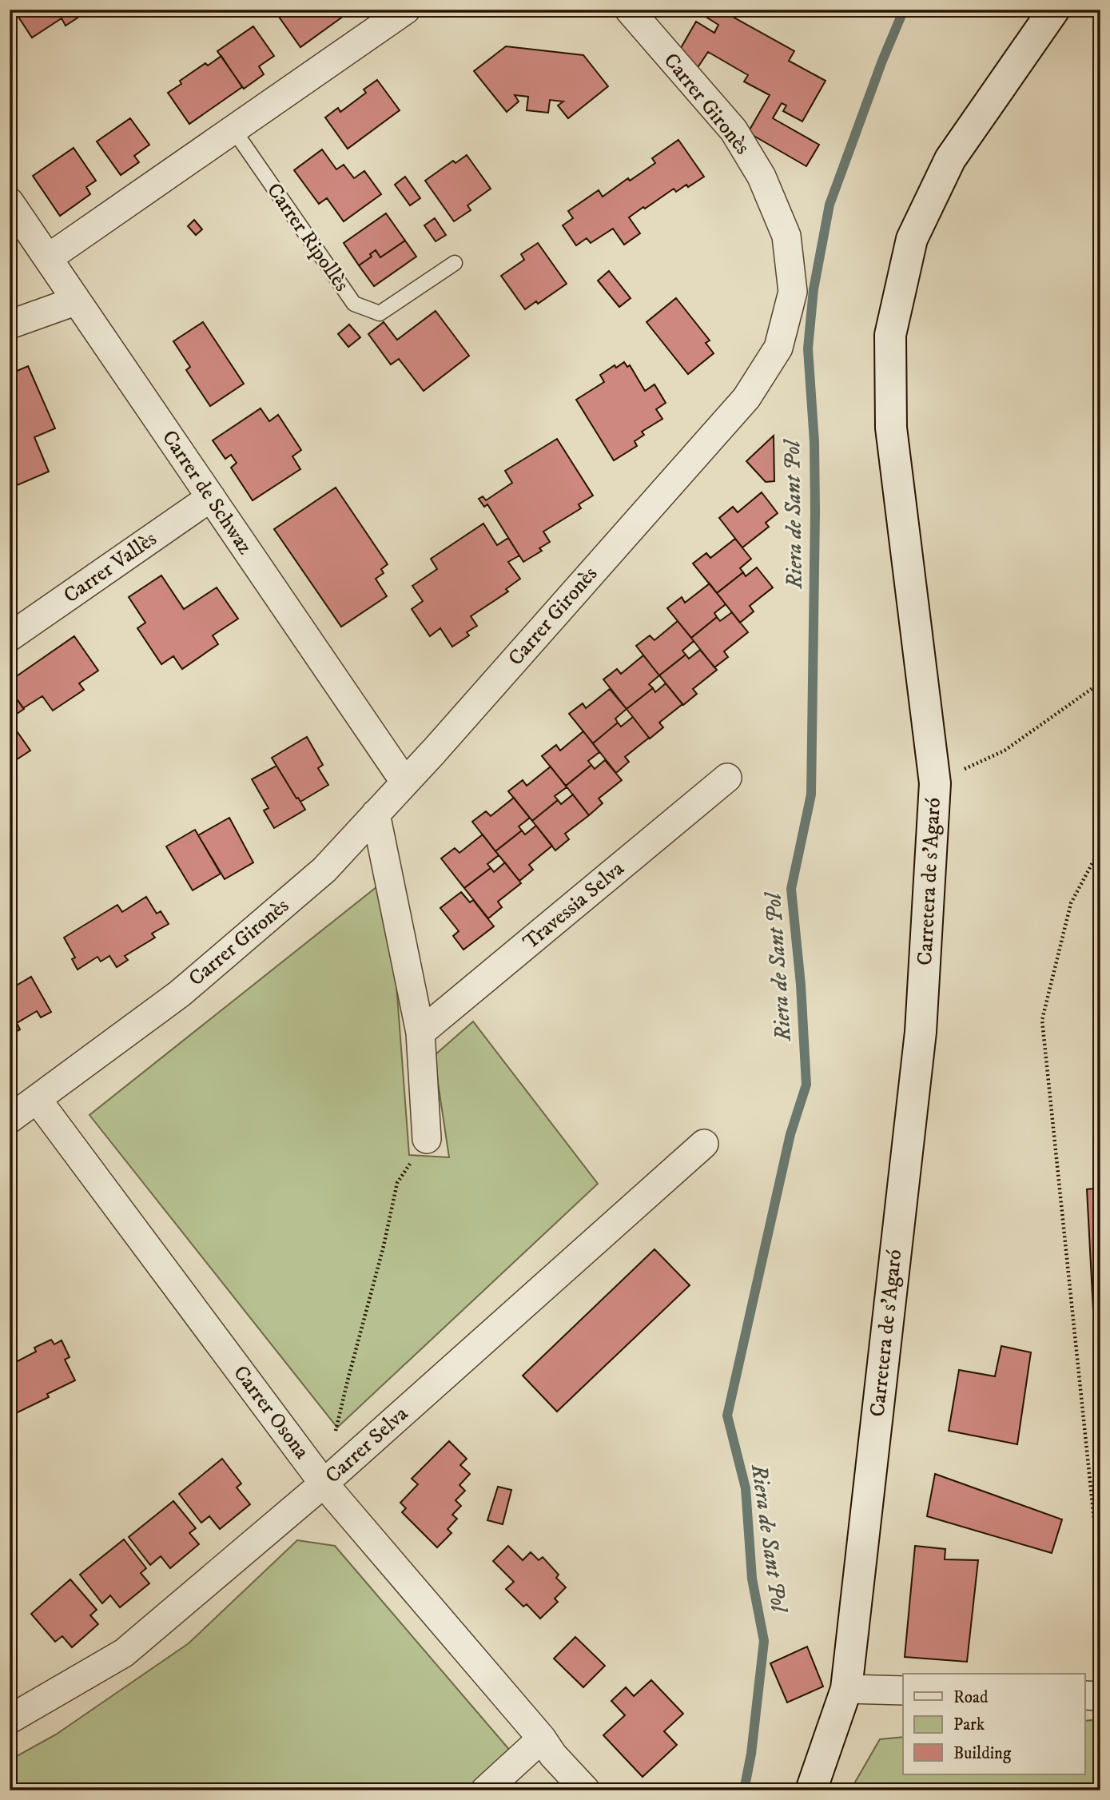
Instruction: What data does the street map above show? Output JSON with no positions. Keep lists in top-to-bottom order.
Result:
{
  "streets": {
    "street": [
      "Carrer Gironès",
      "Carrer de Schwaz",
      "Carrer Vallès",
      "Carretera de s'Agaró",
      "Travessia Selva",
      "Carrer Osona",
      "Carrer Selva"
    ],
    "lane": ["Carrer Ripollès"]
  },
  "crossings": [
    ["Carrer Gironès", "Carrer de Schwaz"],
    ["Carrer Gironès", "Carrer Osona"],
    ["Carrer de Schwaz", "Carrer Vallès"],
    ["Carrer Osona", "Carrer Selva"]
  ],
  "water": ["Riera de Sant Pol"],
  "legend": ["Road", "Park", "Building"]
}
